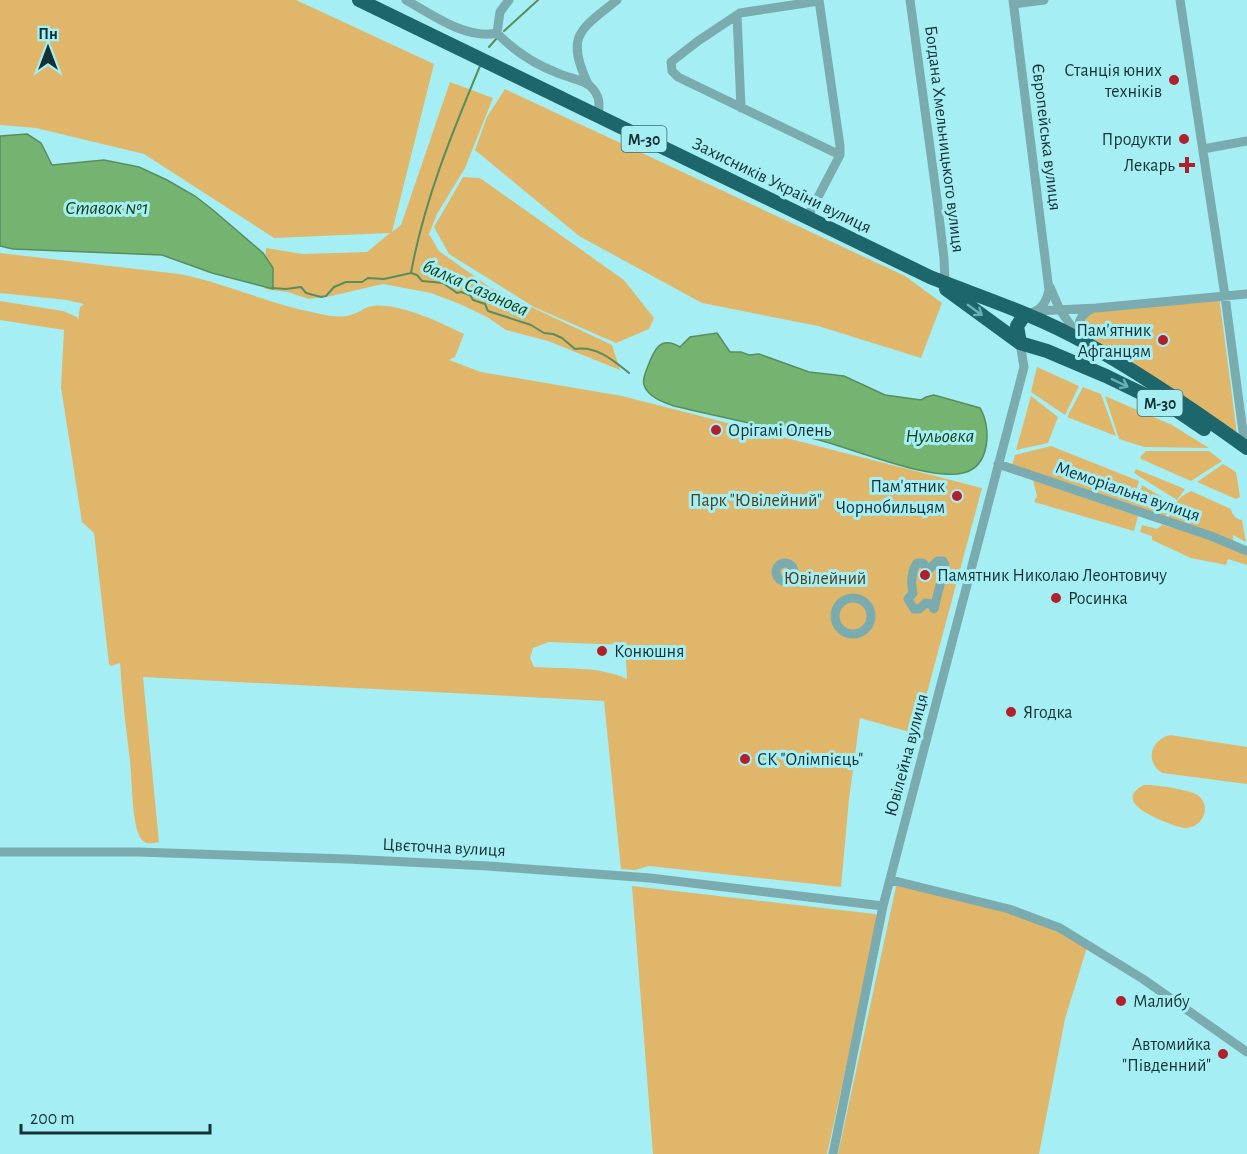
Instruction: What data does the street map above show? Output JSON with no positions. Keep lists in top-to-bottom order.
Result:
{
  "streets": {
    "highway": ["М-30", "Захисників України вулиця"],
    "street": [
      "Європейська вулиця",
      "Богдана Хмельницького вулиця",
      "Меморіальна вулиця",
      "Ювілейна вулиця",
      "Цвєточна вулиця"
    ]
  },
  "crossings": [
    ["Європейська вулиця", "М-30"],
    ["Європейська вулиця", "Захисників України вулиця"],
    ["М-30", "Захисників України вулиця"],
    ["М-30", "Ювілейна вулиця"],
    ["Богдана Хмельницького вулиця", "Захисників України вулиця"],
    ["Захисників України вулиця", "Ювілейна вулиця"],
    ["Меморіальна вулиця", "Ювілейна вулиця"],
    ["Ювілейна вулиця", "Цвєточна вулиця"]
  ],
  "water": ["Ставок №1", "балка Сазонова", "Нульовка"],
  "parks": ["Парк \"Ювілейний\"", "Ювілейний"],
  "places": {
    "other": [
      "Станція юних техніків",
      "Продукти",
      "Пам'ятник Афганцям",
      "Орігамі Олень",
      "Пам'ятник Чорнобильцям",
      "Памятник Николаю Леонтовичу",
      "Росинка",
      "Конюшня",
      "Ягодка",
      "СК \"Олімпієць\"",
      "Малибу",
      "Автомийка \"Південний\""
    ],
    "health": ["Лекарь"]
  },
  "scale_bar": "200 m",
  "north": "top"
}
